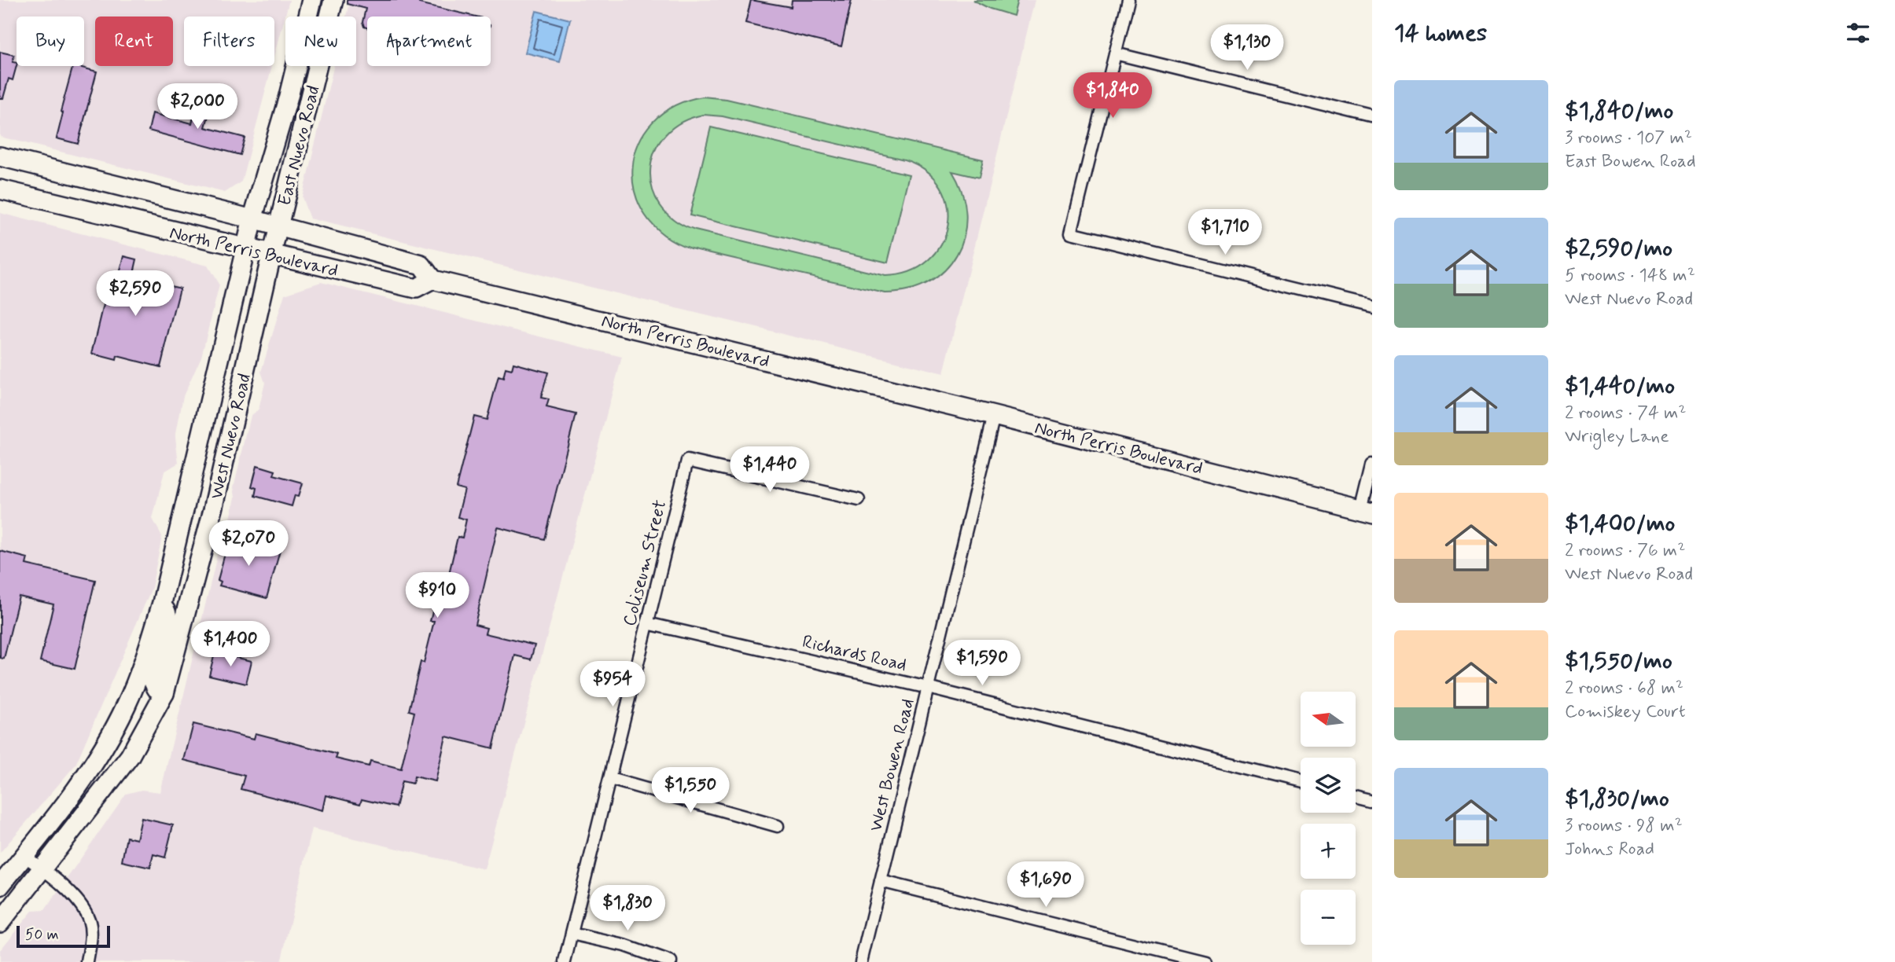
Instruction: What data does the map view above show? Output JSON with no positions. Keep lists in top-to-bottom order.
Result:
{
  "streets": {
    "main road": ["East Nuevo Road", "North Perris Boulevard", "West Nuevo Road"],
    "street": ["Coliseum Street", "Richards Road", "West Bowen Road"]
  },
  "crossings": [
    ["East Nuevo Road", "North Perris Boulevard"],
    ["East Nuevo Road", "West Nuevo Road"],
    ["North Perris Boulevard", "West Nuevo Road"],
    ["North Perris Boulevard", "West Bowen Road"],
    ["Coliseum Street", "Richards Road"],
    ["Richards Road", "West Bowen Road"]
  ],
  "scale_bar": "50 m",
  "north": "left",
  "page": {
    "heading": "14 homes",
    "chip": [
      "Buy",
      "Rent",
      "Filters",
      "New",
      "Apartment"
    ],
    "price": [
      "$1,130",
      "$1,840",
      "$2,000",
      "$1,710",
      "$2,590",
      "$1,440",
      "$2,070",
      "$910",
      "$1,400",
      "$1,590",
      "$954",
      "$1,550",
      "$1,690",
      "$1,830"
    ],
    "list": [
      {
        "name": "$1,840/mo",
        "note": "3 rooms · 107 m² · East Bowen Road"
      },
      {
        "name": "$2,590/mo",
        "note": "5 rooms · 148 m² · West Nuevo Road"
      },
      {
        "name": "$1,440/mo",
        "note": "2 rooms · 74 m² · Wrigley Lane"
      },
      {
        "name": "$1,400/mo",
        "note": "2 rooms · 76 m² · West Nuevo Road"
      },
      {
        "name": "$1,550/mo",
        "note": "2 rooms · 68 m² · Comiskey Court"
      },
      {
        "name": "$1,830/mo",
        "note": "3 rooms · 98 m² · Johns Road"
      }
    ],
    "map_buttons": ["+", "−"],
    "scale": "50 m"
  }
}
